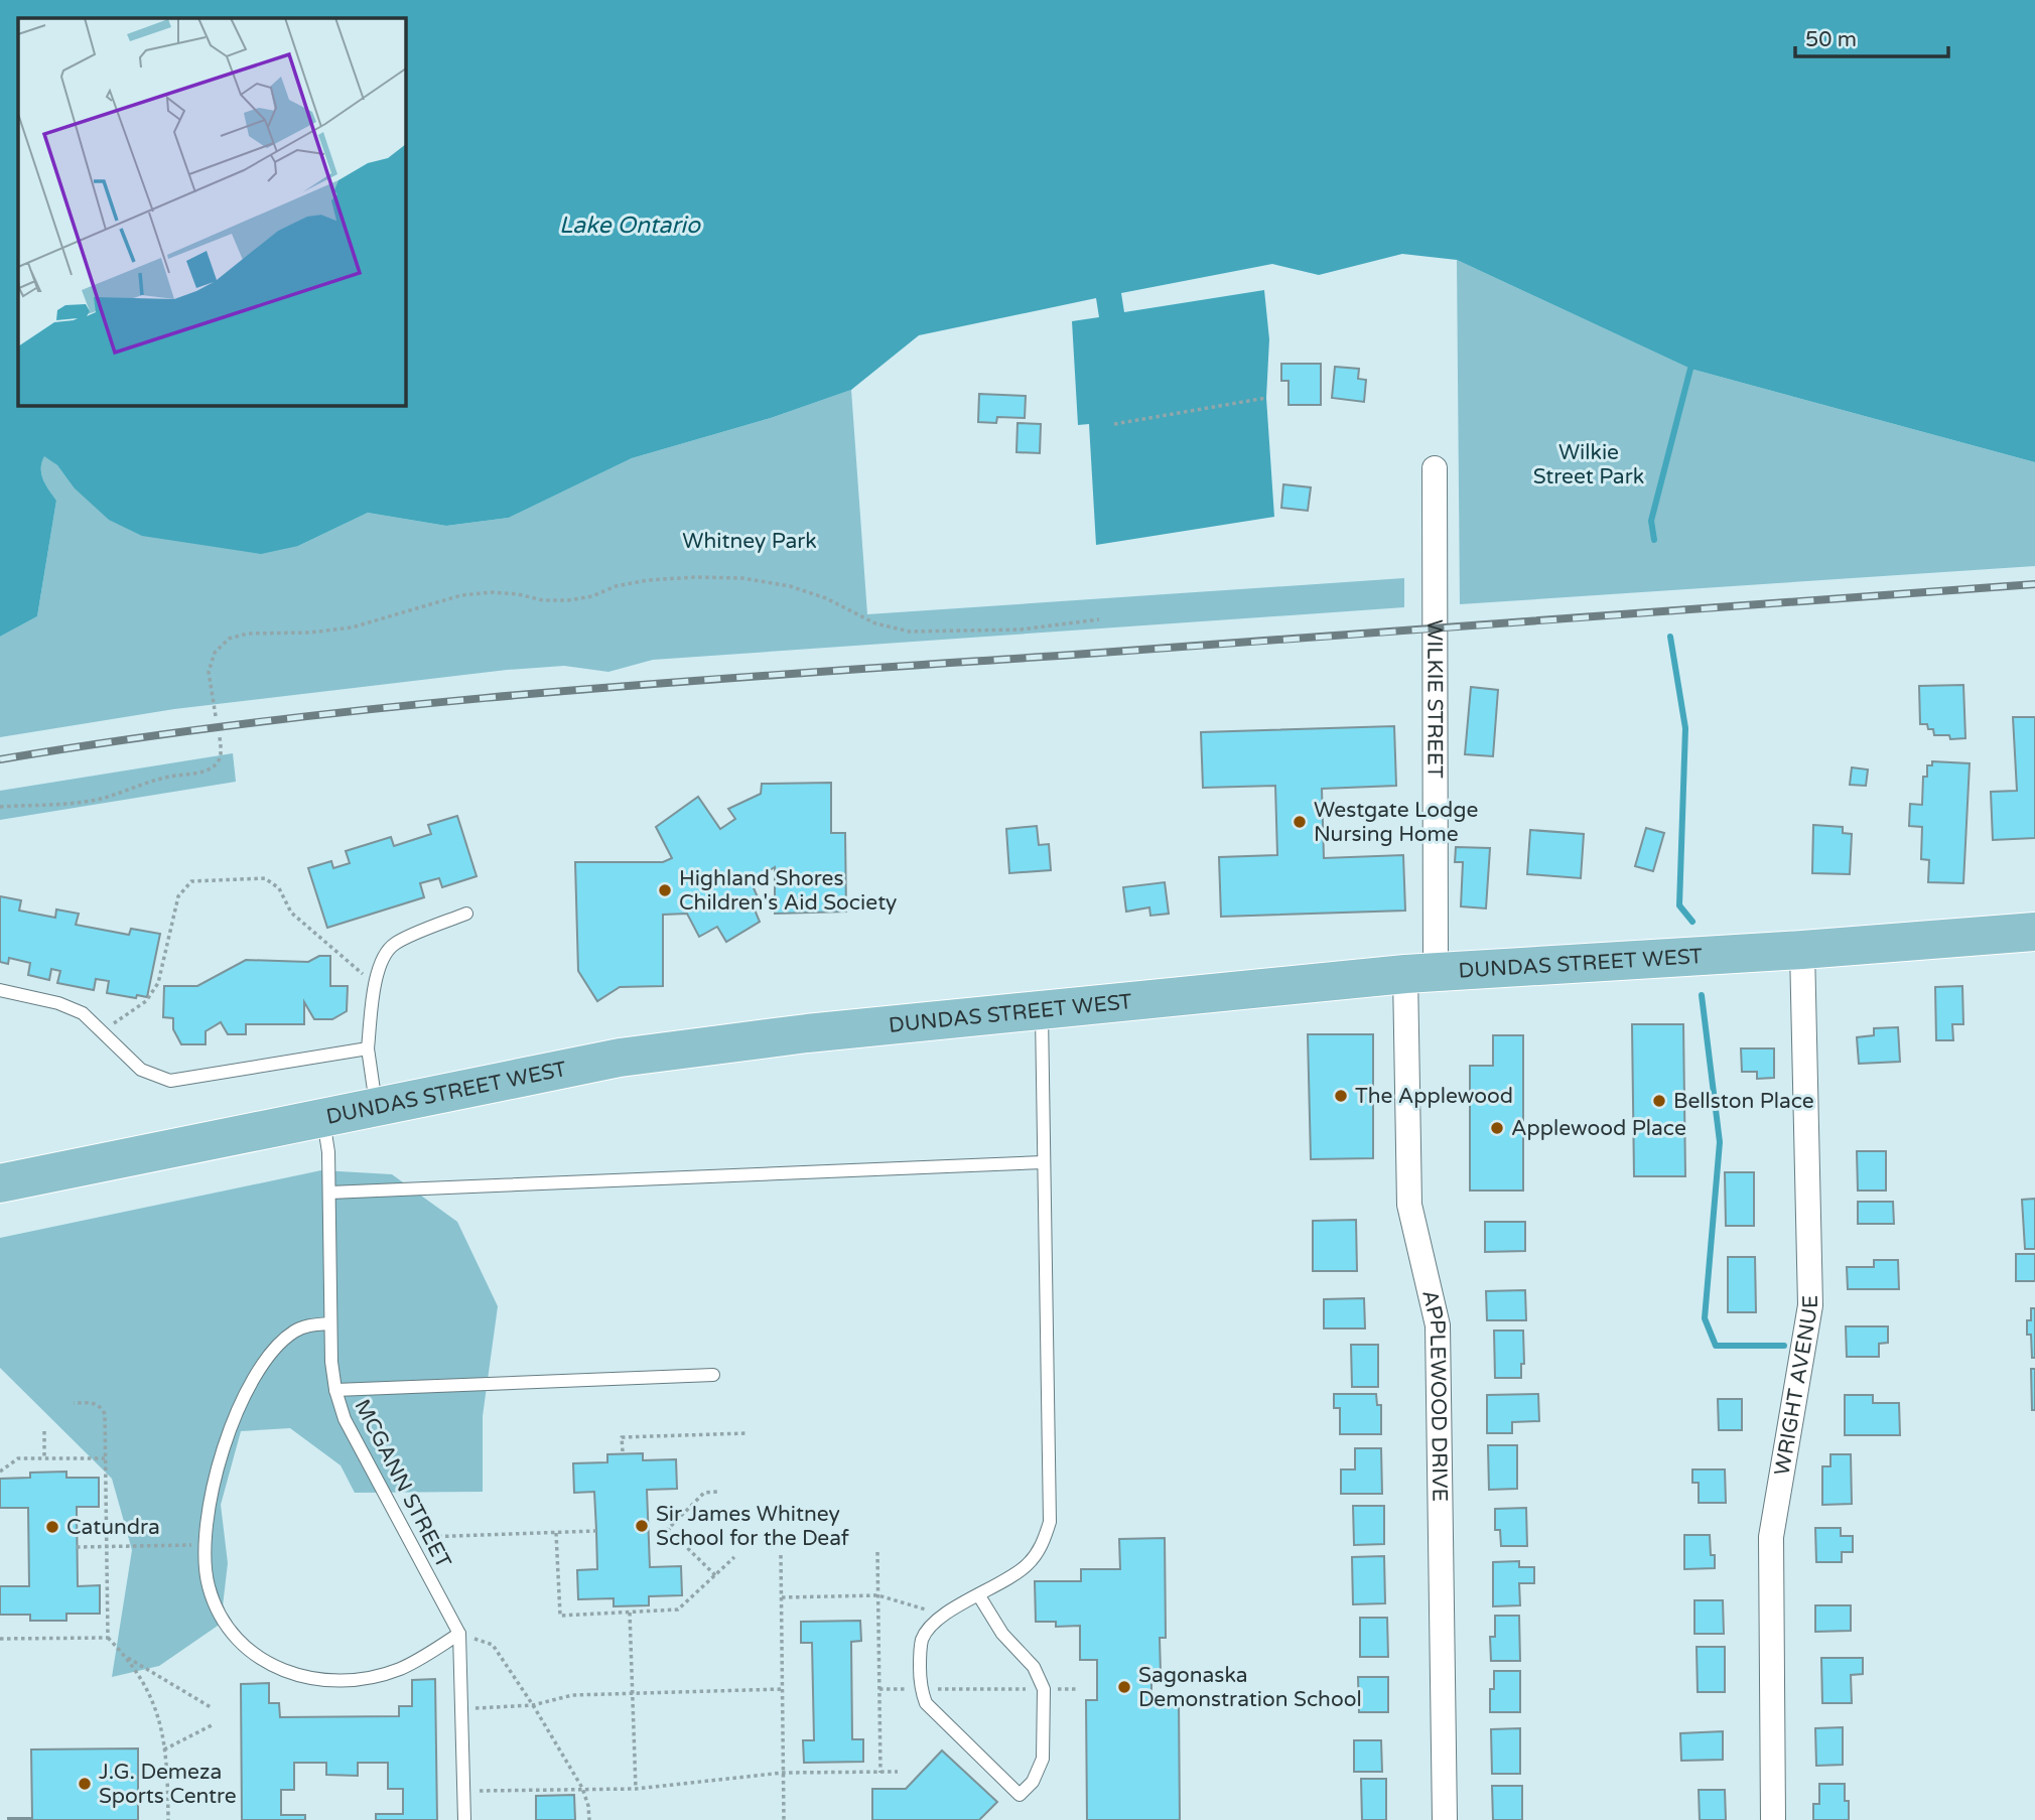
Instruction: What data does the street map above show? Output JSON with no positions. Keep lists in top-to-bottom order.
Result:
{
  "streets": {
    "main road": ["DUNDAS STREET WEST"],
    "street": ["WILKIE STREET", "WRIGHT AVENUE", "APPLEWOOD DRIVE"],
    "lane": ["MCGANN STREET"]
  },
  "crossings": [
    ["WILKIE STREET", "DUNDAS STREET WEST"],
    ["WILKIE STREET", "APPLEWOOD DRIVE"],
    ["DUNDAS STREET WEST", "WRIGHT AVENUE"],
    ["DUNDAS STREET WEST", "APPLEWOOD DRIVE"],
    ["DUNDAS STREET WEST", "MCGANN STREET"]
  ],
  "water": ["Lake Ontario"],
  "parks": ["Wilkie Street Park", "Whitney Park"],
  "places": [
    "Westgate Lodge Nursing Home",
    "Highland Shores Children's Aid Society",
    "The Applewood",
    "Bellston Place",
    "Applewood Place",
    "Sir James Whitney School for the Deaf",
    "Catundra",
    "Sagonaska Demonstration School",
    "J.G. Demeza Sports Centre"
  ],
  "scale_bar": "50 m"
}
